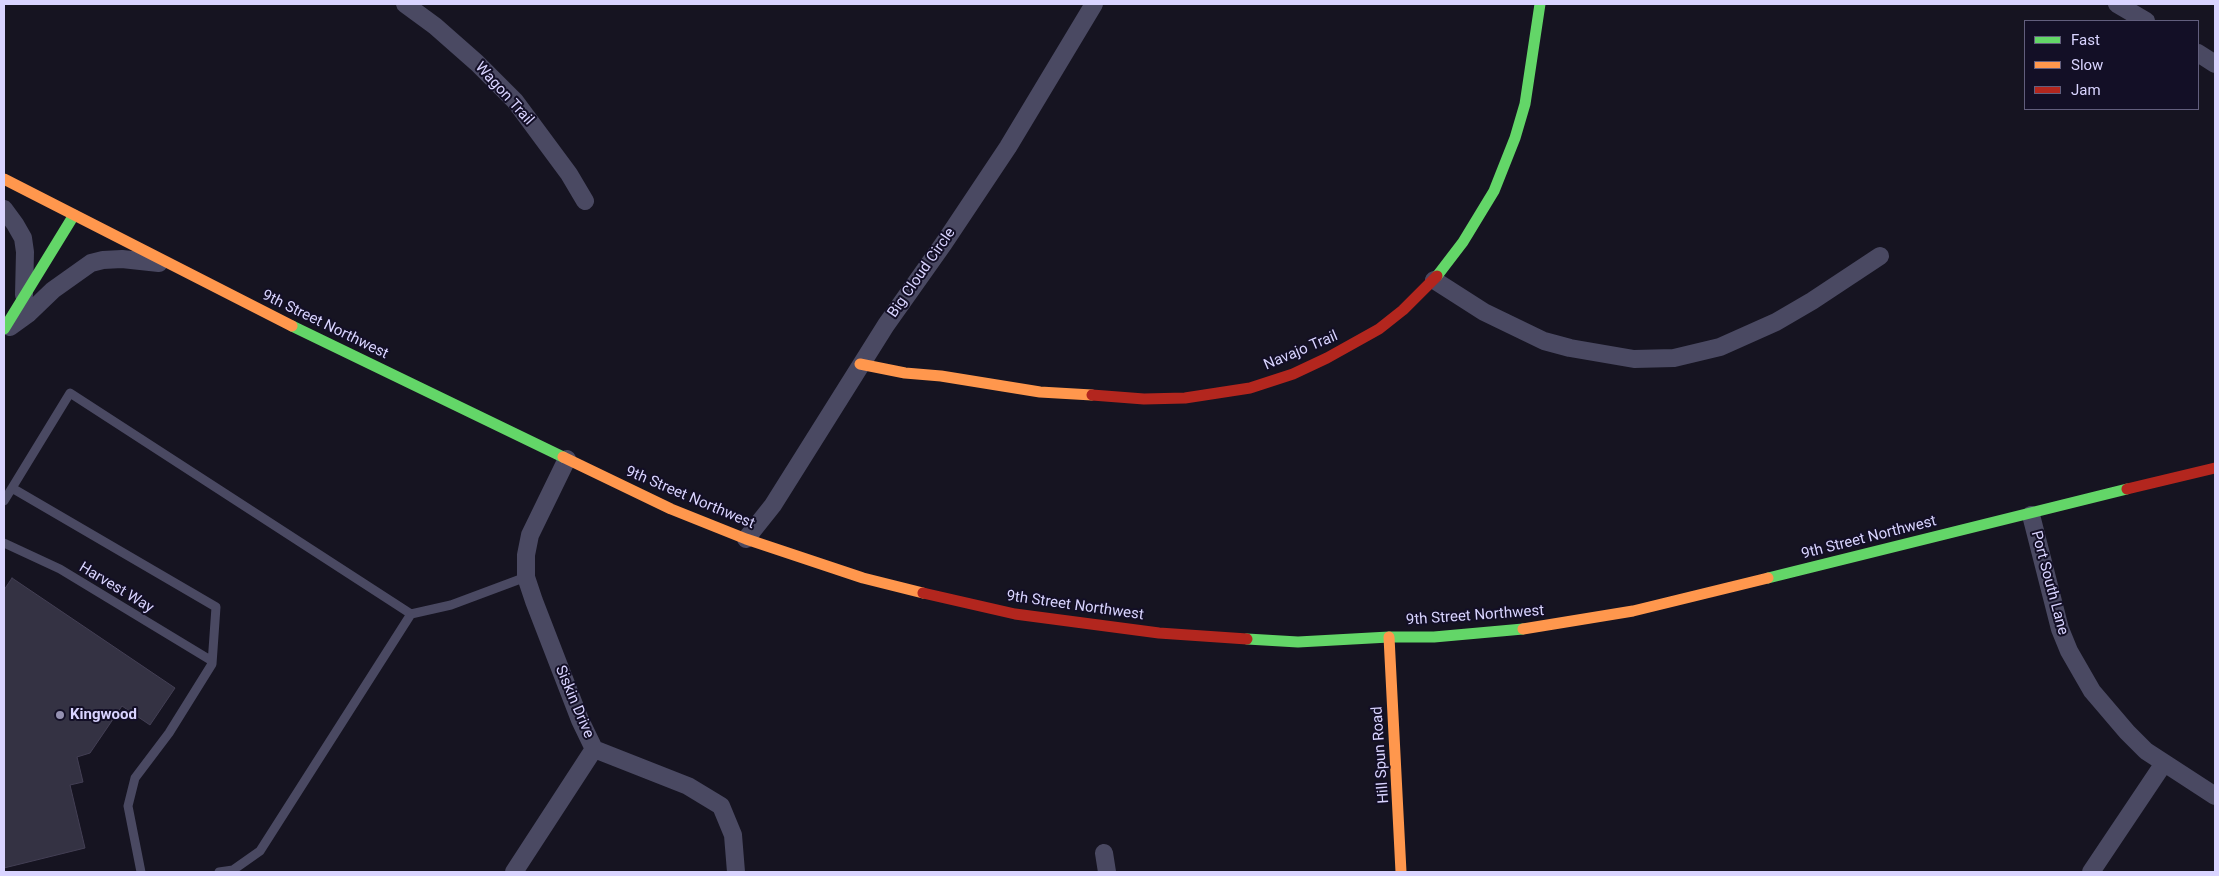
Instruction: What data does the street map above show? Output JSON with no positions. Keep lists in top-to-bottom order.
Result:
{
  "streets": {
    "street": [
      "Wagon Trail",
      "Big Cloud Circle",
      "9th Street Northwest",
      "Navajo Trail",
      "Port South Lane",
      "Siskin Drive",
      "Hill Spun Road"
    ],
    "lane": ["Harvest Way"]
  },
  "crossings": [
    ["Big Cloud Circle", "9th Street Northwest"],
    ["Big Cloud Circle", "Navajo Trail"],
    ["9th Street Northwest", "Port South Lane"],
    ["9th Street Northwest", "Siskin Drive"],
    ["9th Street Northwest", "Hill Spun Road"]
  ],
  "places": ["Kingwood"],
  "legend": ["Fast", "Slow", "Jam"]
}
